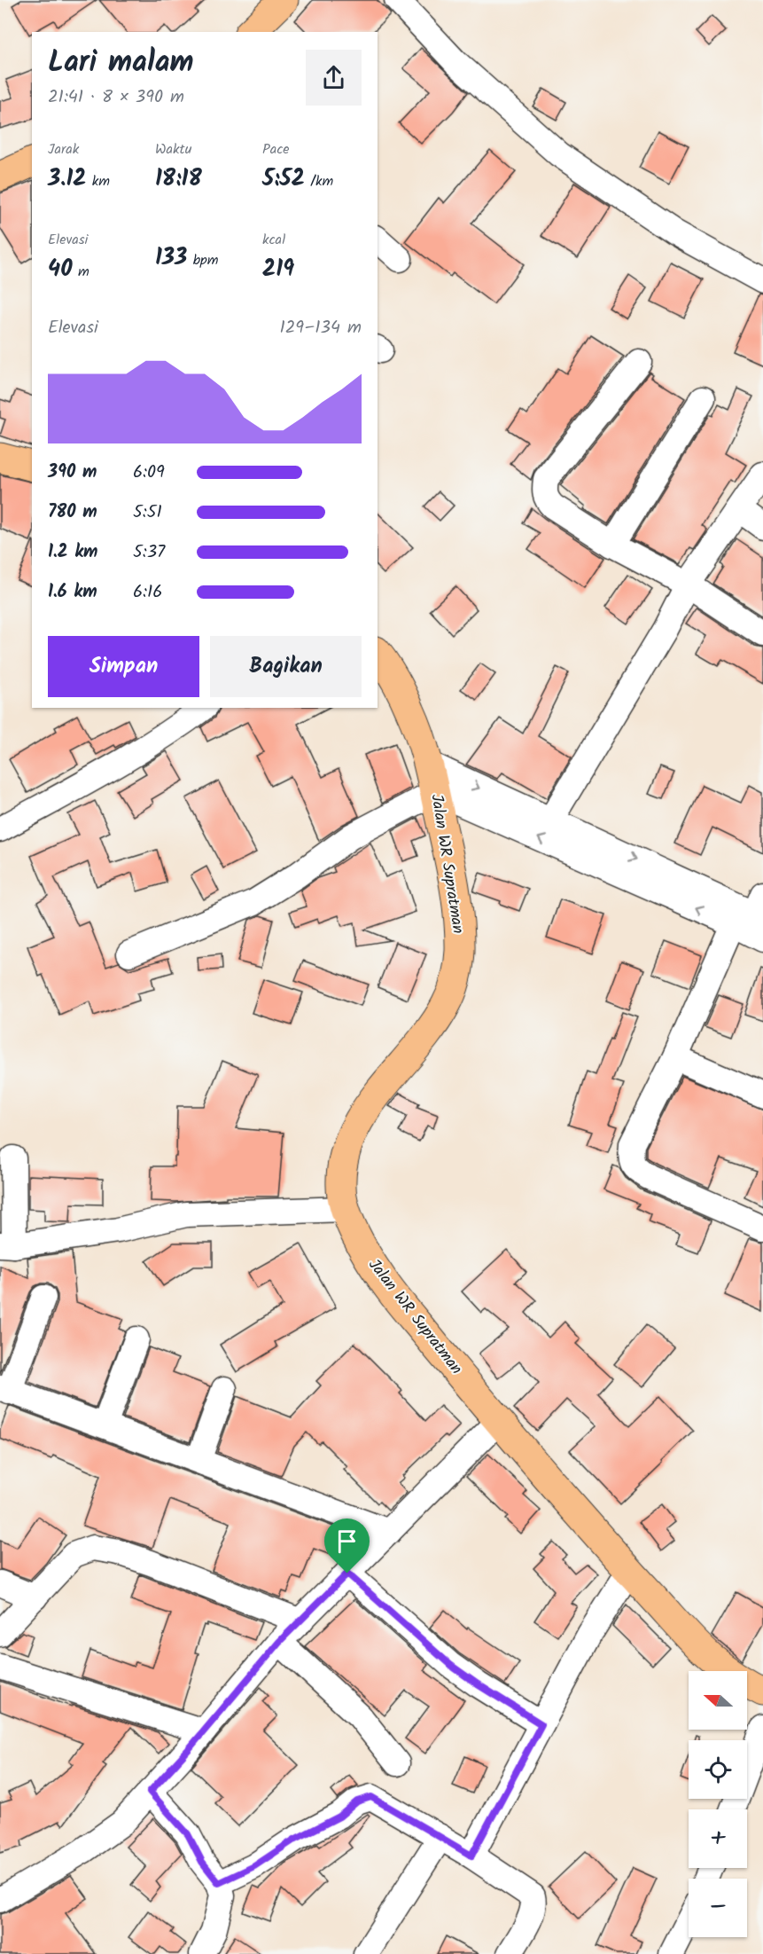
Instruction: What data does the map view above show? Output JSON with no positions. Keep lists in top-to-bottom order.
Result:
{
  "streets": {
    "highway": ["Jalan WR Supratman"]
  },
  "north": "left",
  "page": {
    "heading": ["Lari malam", "21:41 · 8 × 390 m"],
    "stats": [
      ["Jarak", "3.12 km"],
      ["Waktu", "18:18"],
      ["Pace", "5:52 /km"],
      ["Elevasi", "40 m"],
      ["133 bpm"],
      ["kcal", "219"]
    ],
    "chart": ["Elevasi", "129–134 m"],
    "list": [
      {
        "name": "390 m",
        "note": "6:09"
      },
      {
        "name": "780 m",
        "note": "5:51"
      },
      {
        "name": "1.2 km",
        "note": "5:37"
      },
      {
        "name": "1.6 km",
        "note": "6:16"
      }
    ],
    "buttons": ["Simpan", "Bagikan"],
    "map_buttons": ["+", "−"]
  }
}
